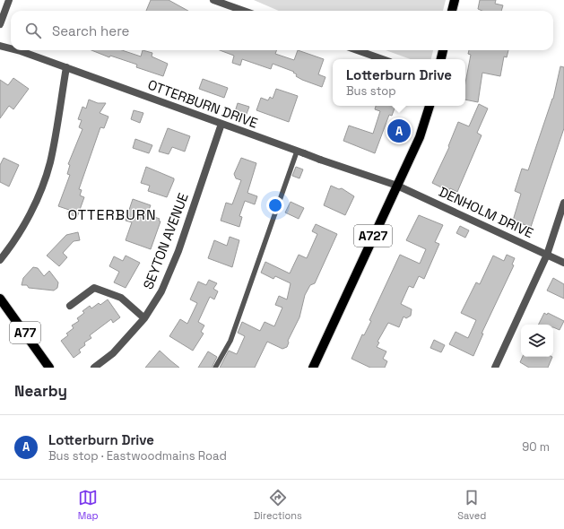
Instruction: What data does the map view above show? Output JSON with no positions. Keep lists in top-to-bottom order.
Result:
{
  "streets": {
    "main road": ["A727", "A77"],
    "street": ["OTTERBURN DRIVE", "DENHOLM DRIVE", "SEYTON AVENUE"]
  },
  "crossings": [
    ["OTTERBURN DRIVE", "DENHOLM DRIVE"],
    ["OTTERBURN DRIVE", "A727"],
    ["OTTERBURN DRIVE", "SEYTON AVENUE"],
    ["DENHOLM DRIVE", "A727"]
  ],
  "districts": ["OTTERBURN"],
  "page": {
    "search": "Search here",
    "popup": ["Lotterburn Drive", "Bus stop"],
    "pins": "A",
    "heading": "Nearby",
    "list": [
      {
        "mark": "A",
        "name": "Lotterburn Drive",
        "note": "Bus stop · Eastwoodmains Road",
        "value": "90 m"
      }
    ],
    "nav": ["Map", "Directions", "Saved"]
  }
}
